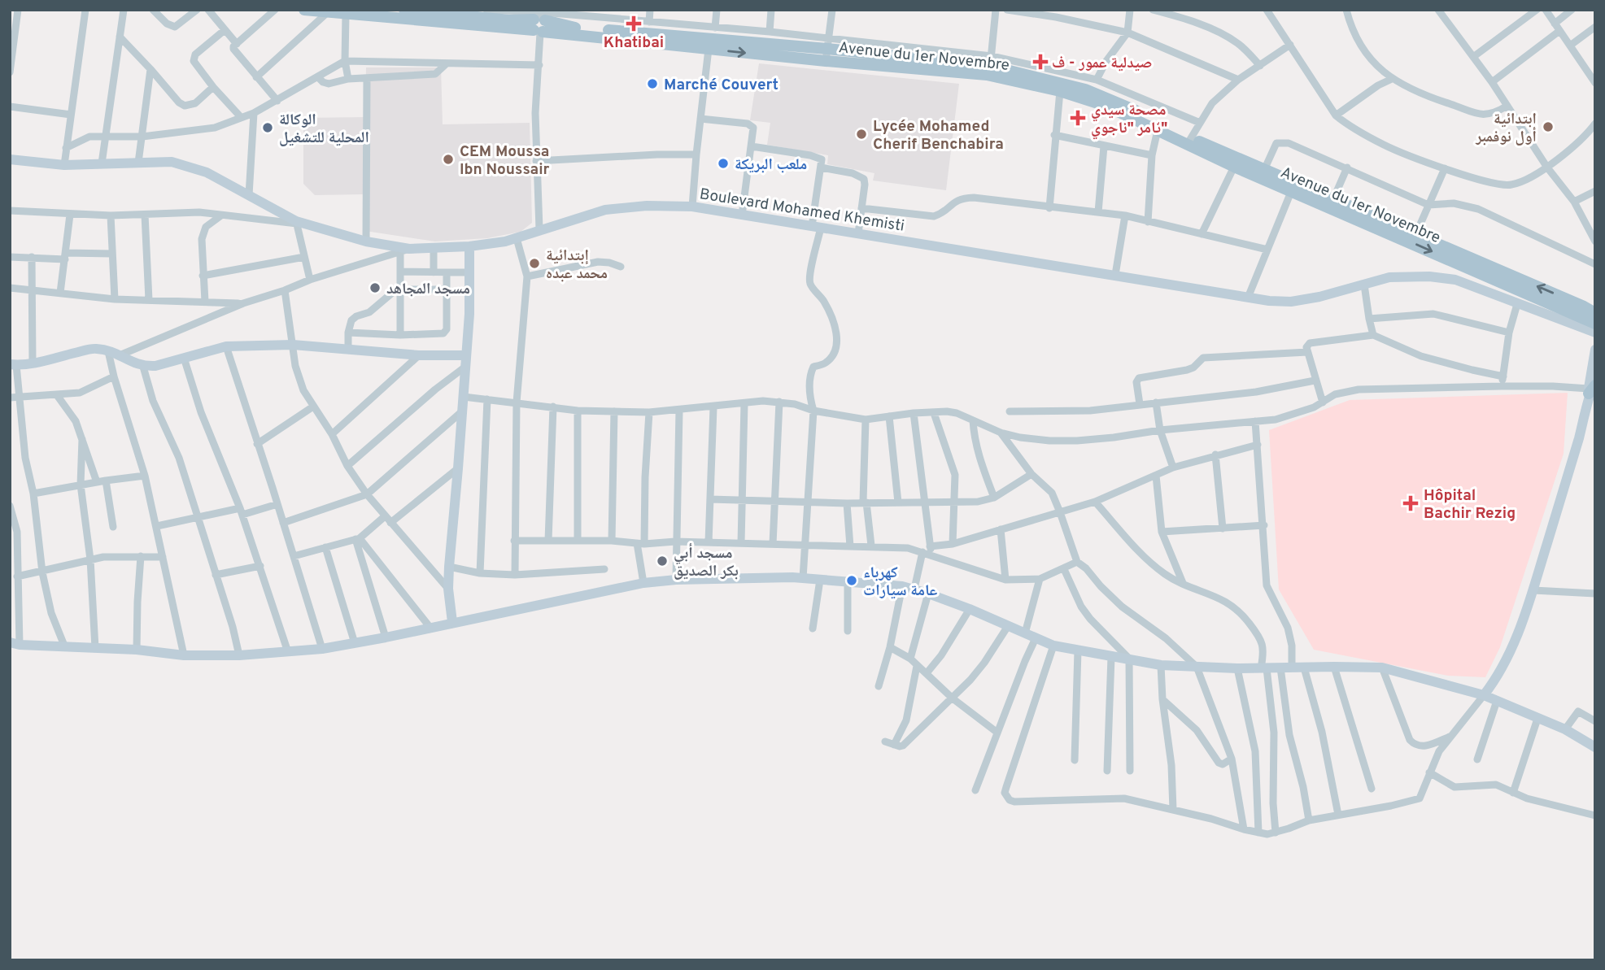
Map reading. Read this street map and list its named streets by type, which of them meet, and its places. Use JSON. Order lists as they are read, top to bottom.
{
  "streets": {
    "main road": ["Avenue du 1er Novembre", "Boulevard Mohamed Khemisti"]
  },
  "places": {
    "health": [
      "Khatibai",
      "صيدلية عمور - ف",
      "مصحة سيدي ثامر \"ناجوي\"",
      "Hôpital Bachir Rezig"
    ],
    "other": [
      "Marché Couvert",
      "إبتدائية أول نوفمبر",
      "الوكالة المحلية للتشغيل",
      "Lycée Mohamed Cherif Benchabira",
      "CEM Moussa Ibn Noussair",
      "ملعب البريكة",
      "إبتدائية محمد عبده",
      "مسجد المجاهد",
      "مسجد أبي بكر الصديق",
      "كهرباء عامة سيارات"
    ]
  }
}
